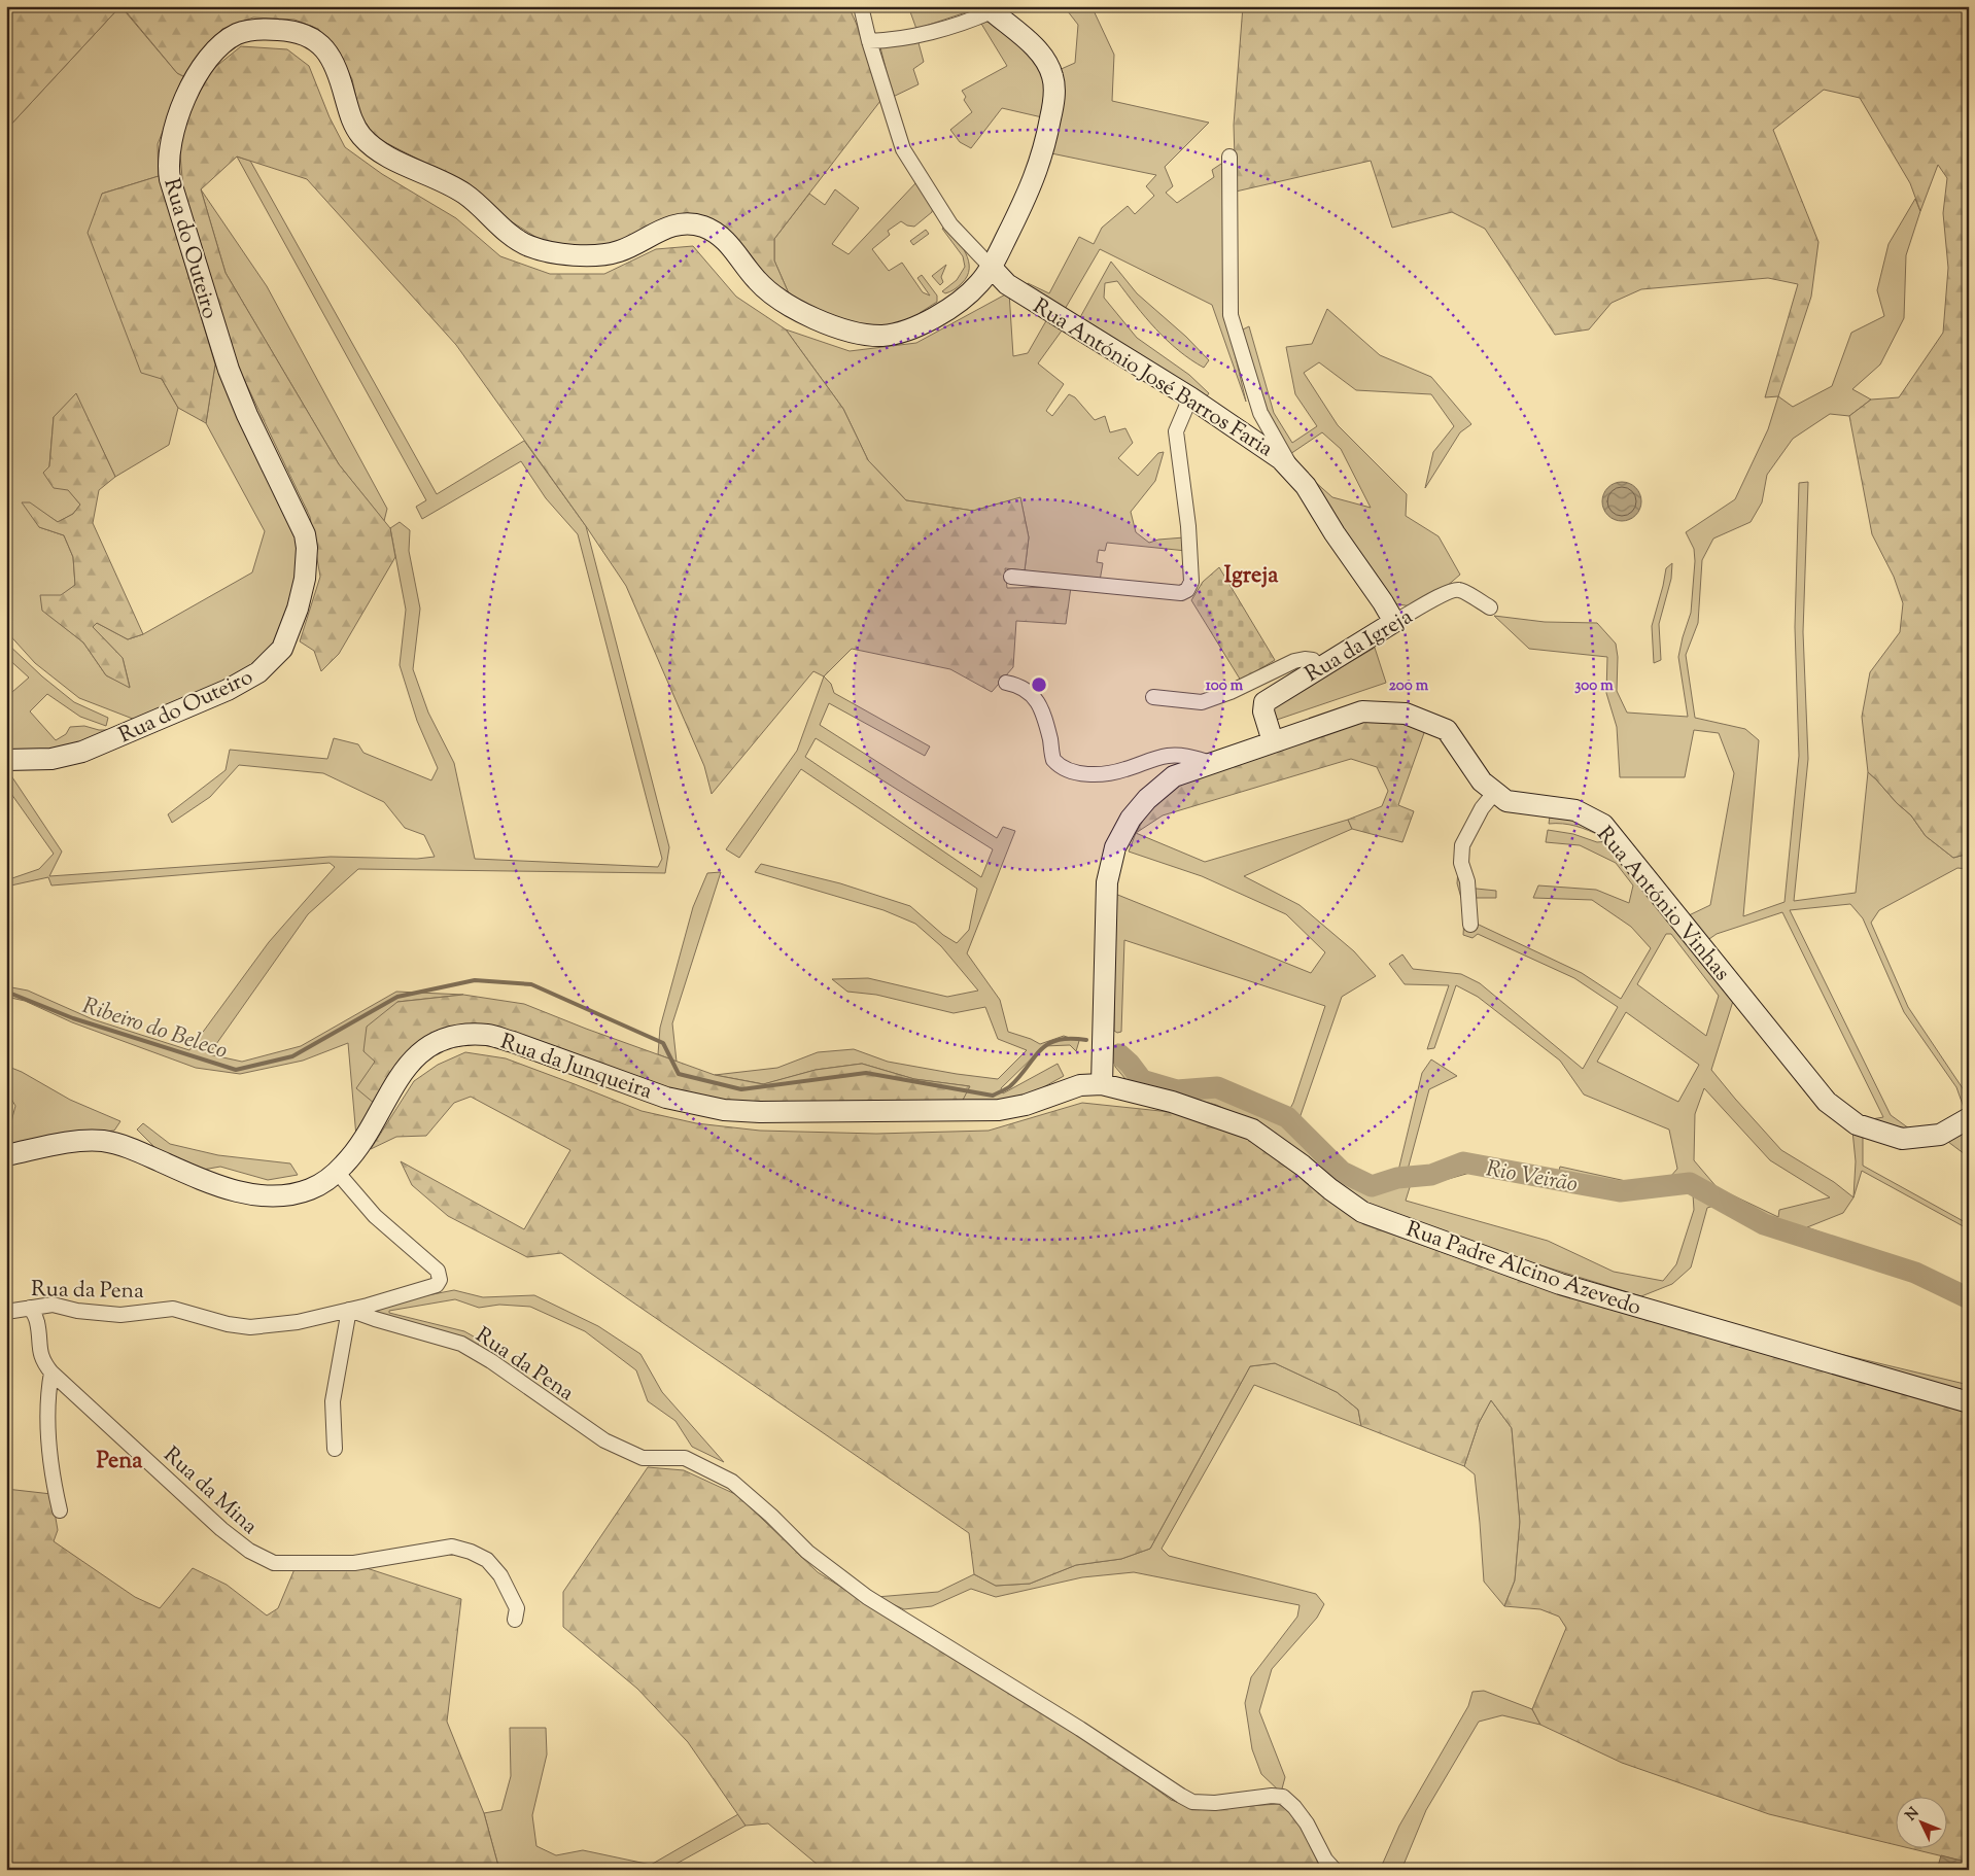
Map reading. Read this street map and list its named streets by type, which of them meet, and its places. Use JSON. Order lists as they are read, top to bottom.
{
  "streets": {
    "main road": [
      "Rua do Outeiro",
      "Rua António José Barros Faria",
      "Rua da Igreja",
      "Rua António Vinhas",
      "Rua da Junqueira",
      "Rua Padre Alcino Azevedo"
    ],
    "street": ["Rua da Pena", "Rua da Mina"]
  },
  "crossings": [
    ["Rua do Outeiro", "Rua António José Barros Faria"],
    ["Rua António José Barros Faria", "Rua da Igreja"],
    ["Rua da Igreja", "Rua António Vinhas"],
    ["Rua António Vinhas", "Rua da Junqueira"],
    ["Rua António Vinhas", "Rua Padre Alcino Azevedo"],
    ["Rua da Junqueira", "Rua Padre Alcino Azevedo"],
    ["Rua da Junqueira", "Rua da Pena"],
    ["Rua da Pena", "Rua da Mina"]
  ],
  "districts": ["Igreja", "Pena"],
  "water": ["Ribeiro do Beleco", "Rio Veirão"],
  "north": "top left",
  "rings": ["100 m", "200 m", "300 m"]
}
